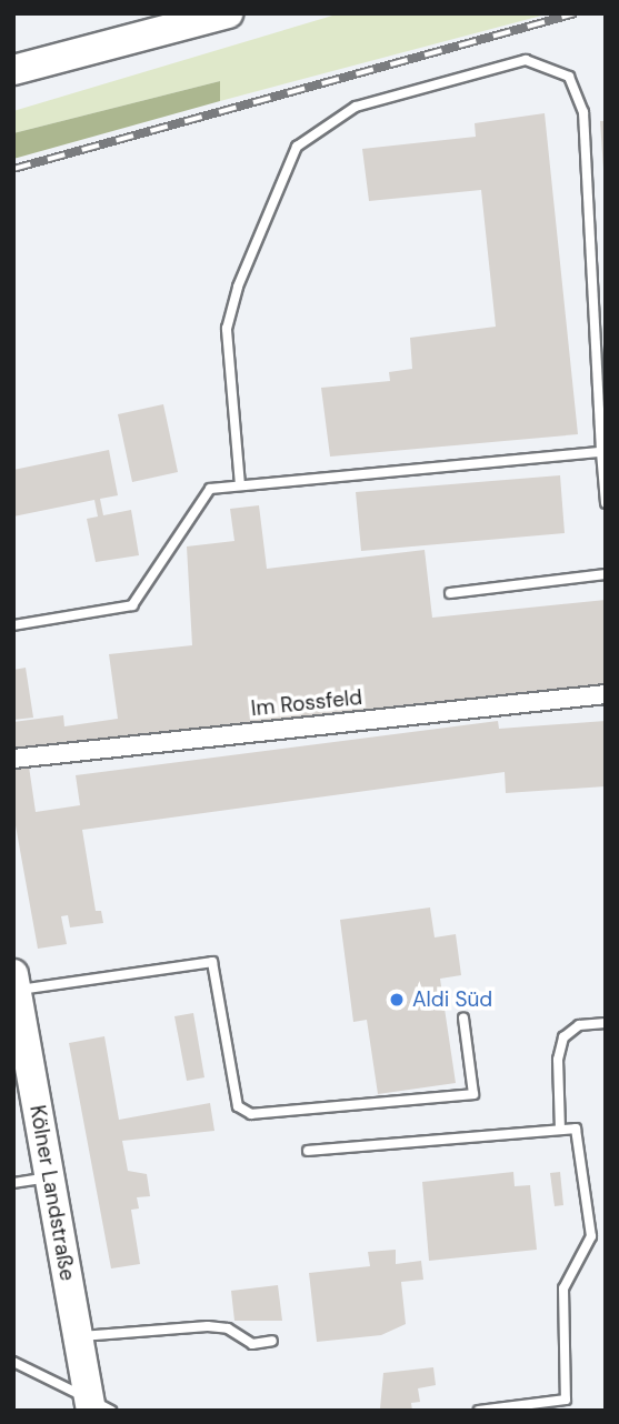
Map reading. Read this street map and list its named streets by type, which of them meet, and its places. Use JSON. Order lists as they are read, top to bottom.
{
  "streets": {
    "main road": ["Kölner Landstraße"],
    "street": ["Im Rossfeld"]
  },
  "places": ["Aldi Süd"]
}
